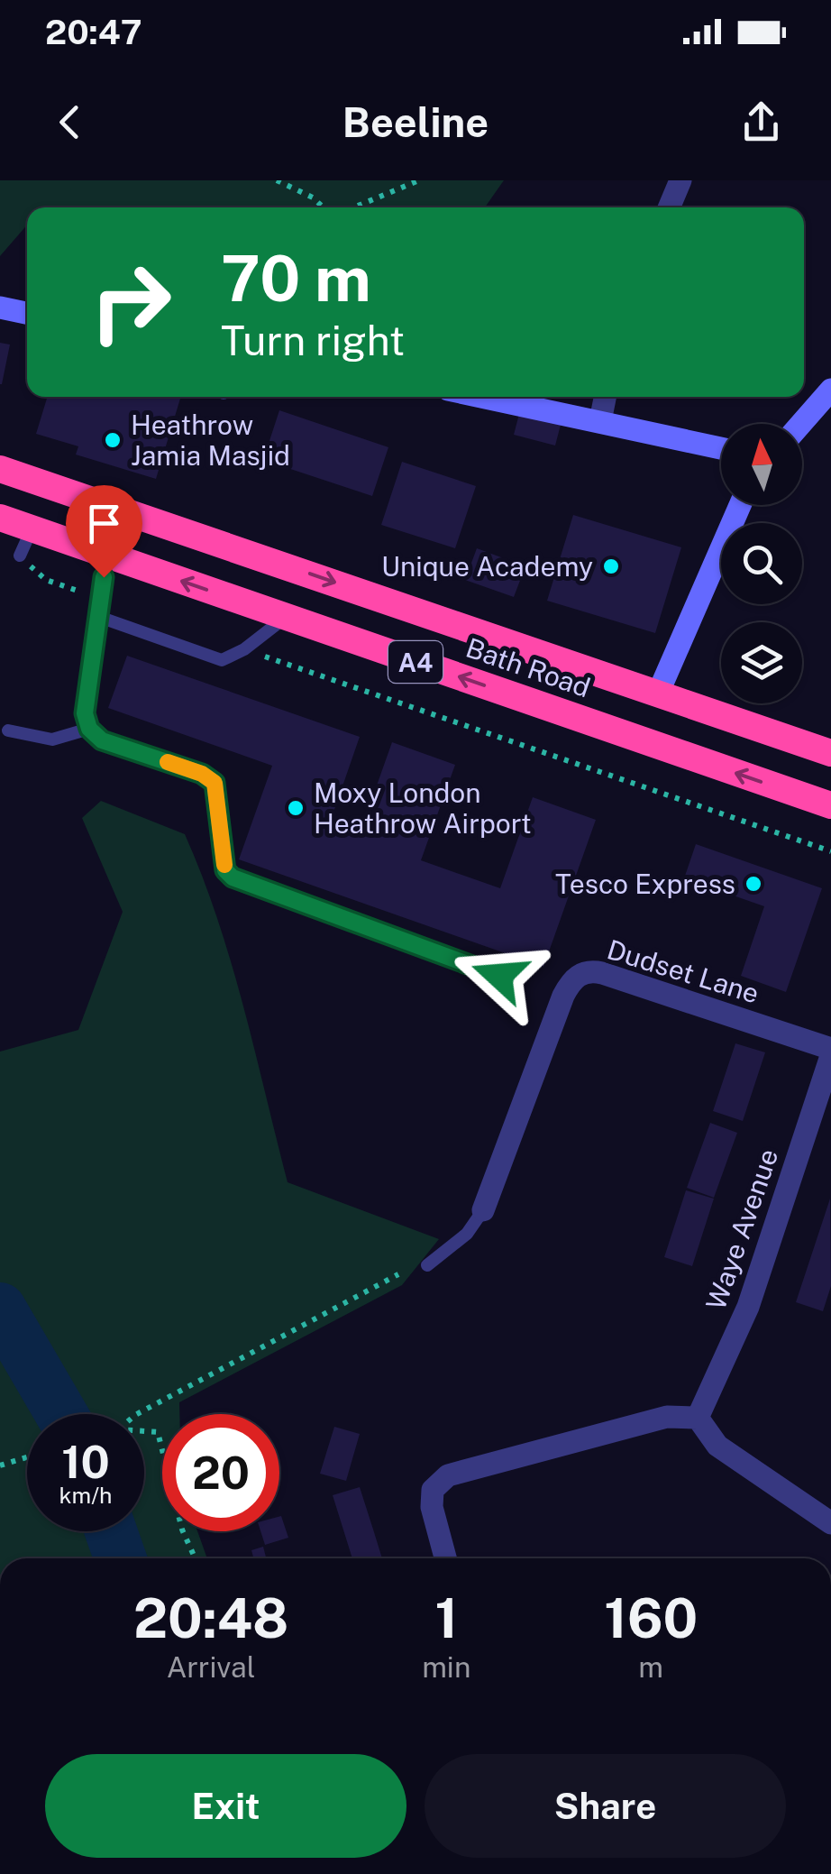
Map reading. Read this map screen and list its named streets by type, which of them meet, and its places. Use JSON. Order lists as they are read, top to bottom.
{
  "streets": {
    "highway": ["A4", "Bath Road"],
    "street": ["Dudset Lane", "Waye Avenue"]
  },
  "places": [
    "Heathrow Jamia Masjid",
    "Unique Academy",
    "Moxy London Heathrow Airport",
    "Tesco Express"
  ],
  "north": "top",
  "page": {
    "status": "20:47",
    "header": "Beeline",
    "turn": ["70 m", "Turn right"],
    "speed": "10 km/h",
    "limit": "20",
    "eta": [
      "20:48",
      "Arrival",
      "1",
      "min",
      "160",
      "m"
    ],
    "buttons": ["Exit", "Share"]
  }
}
